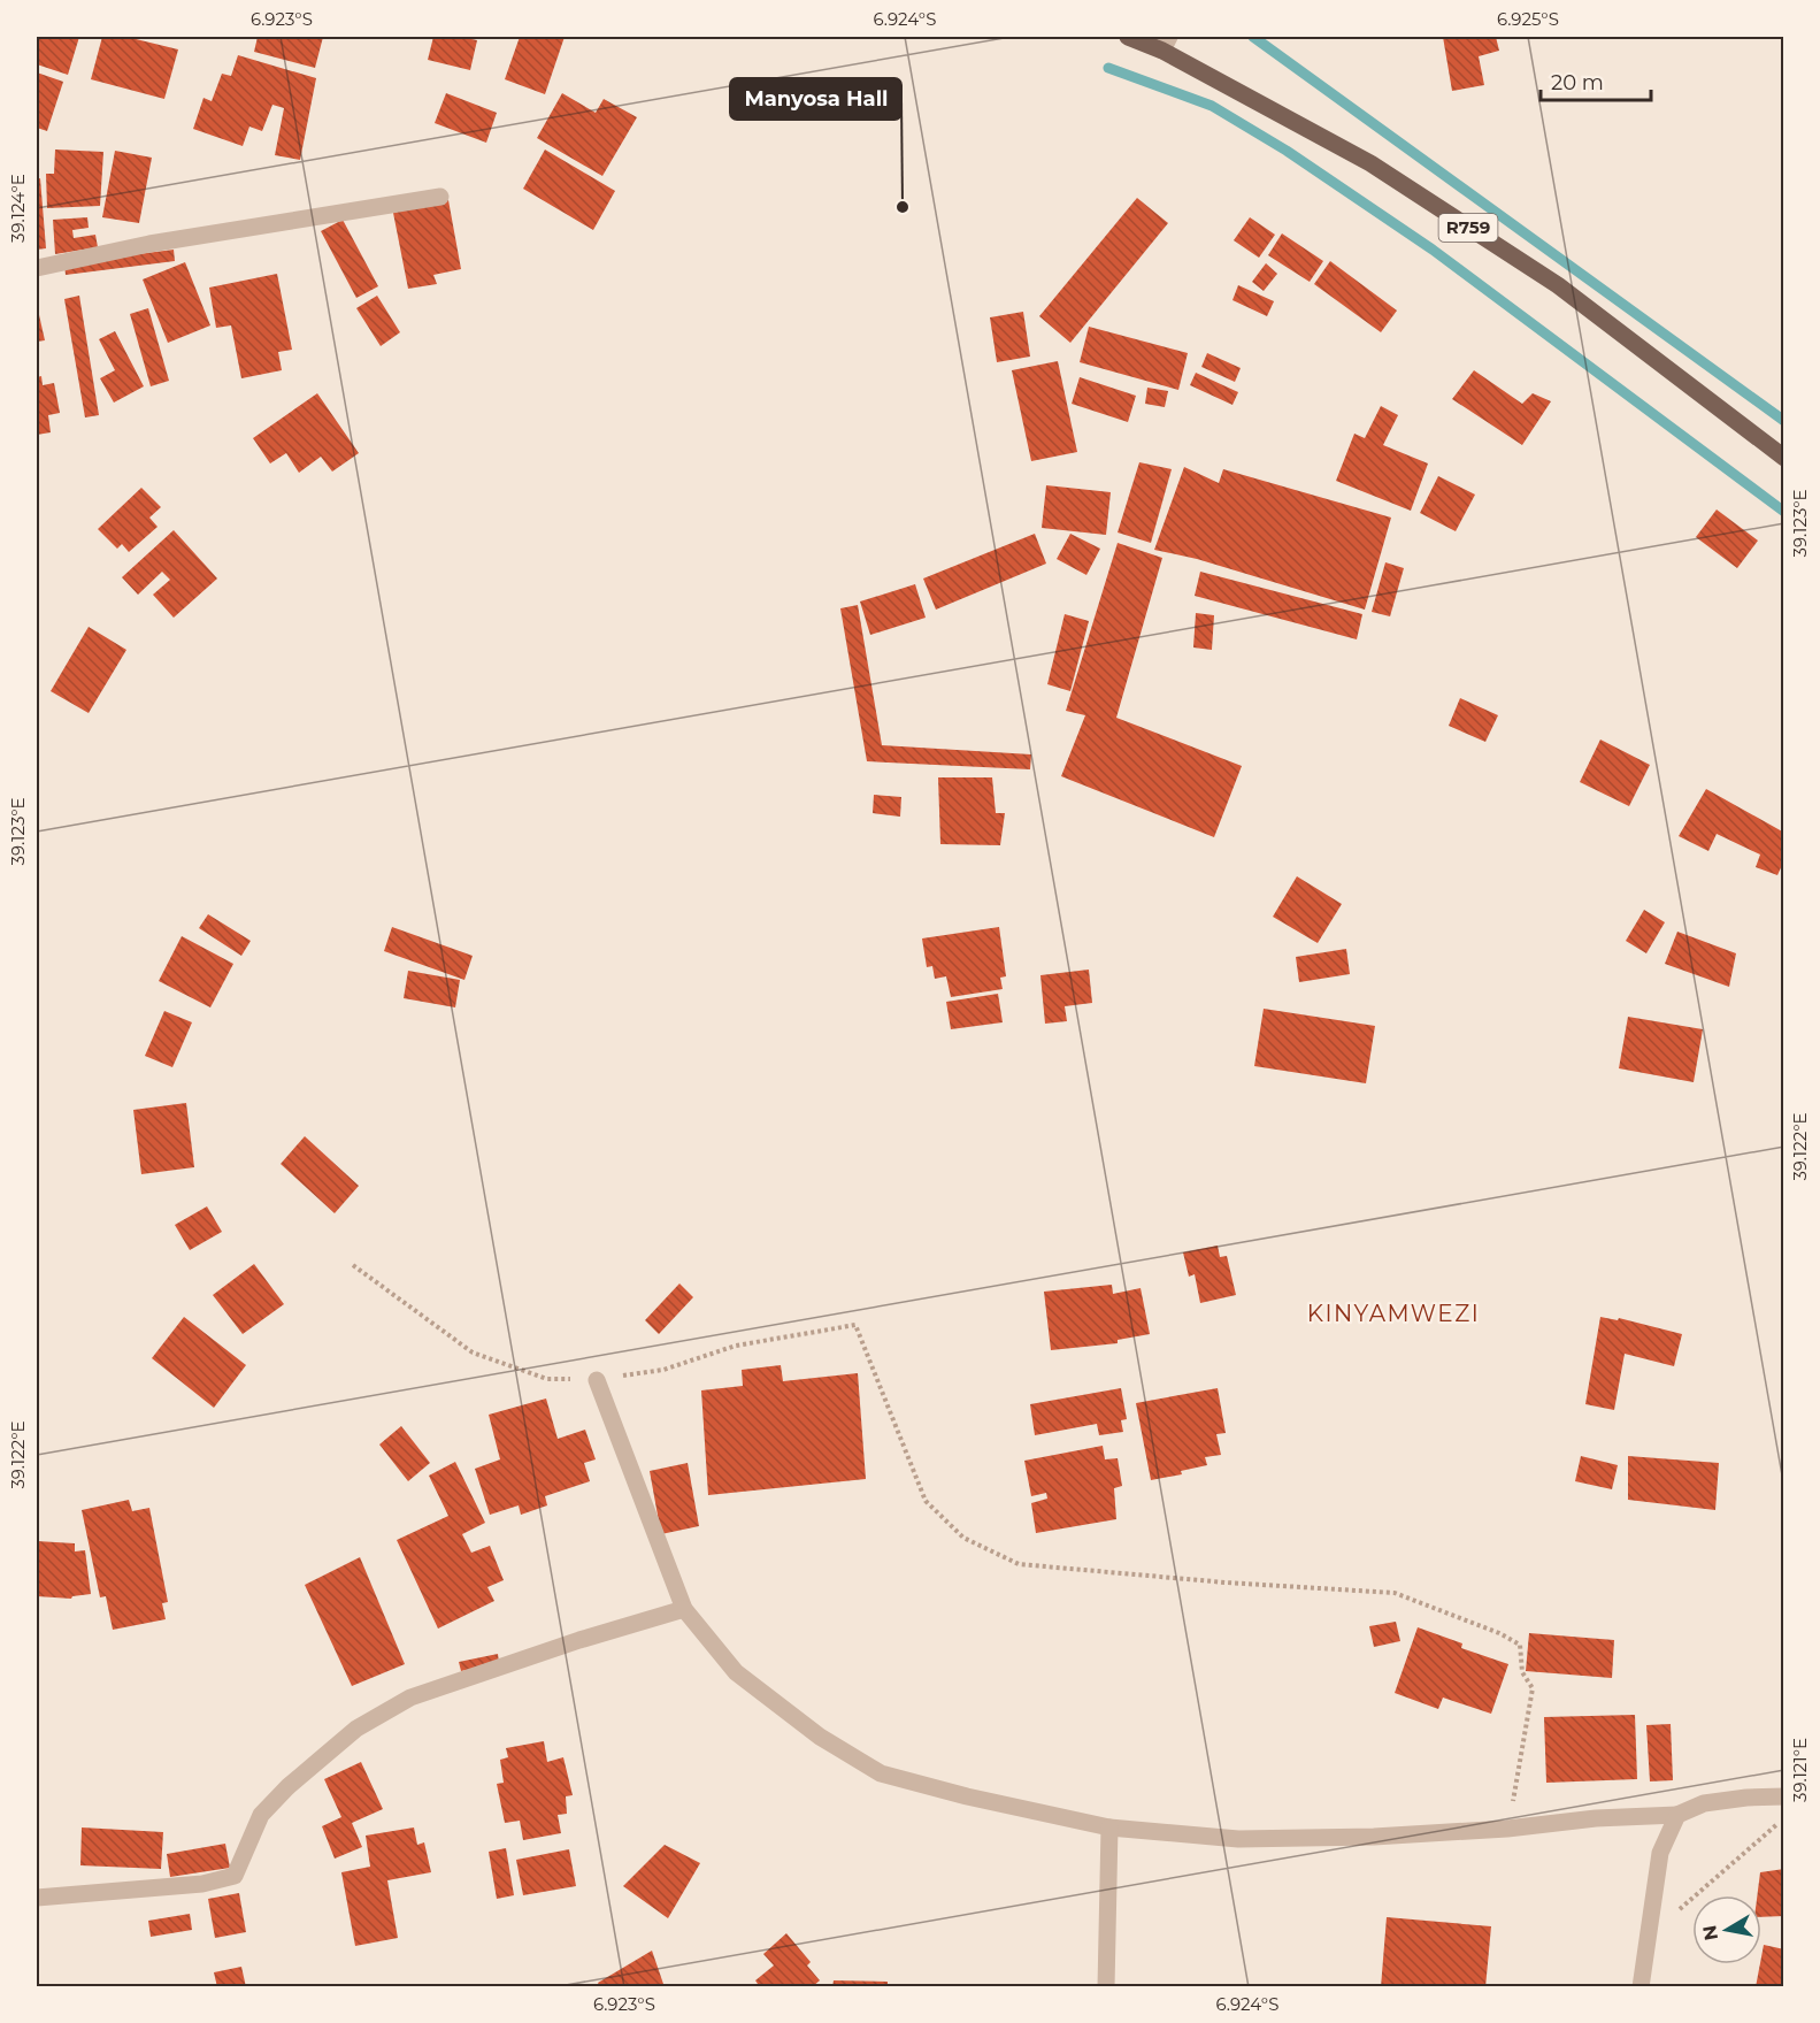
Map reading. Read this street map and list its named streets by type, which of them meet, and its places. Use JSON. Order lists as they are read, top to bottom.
{
  "streets": {
    "main road": ["R759"]
  },
  "districts": ["KINYAMWEZI"],
  "places": ["Manyosa Hall"],
  "scale_bar": "20 m",
  "north": "left",
  "coordinates": [
    "6.923°S",
    "6.924°S",
    "6.925°S",
    "39.124°E",
    "39.123°E",
    "39.122°E",
    "39.121°E"
  ]
}
